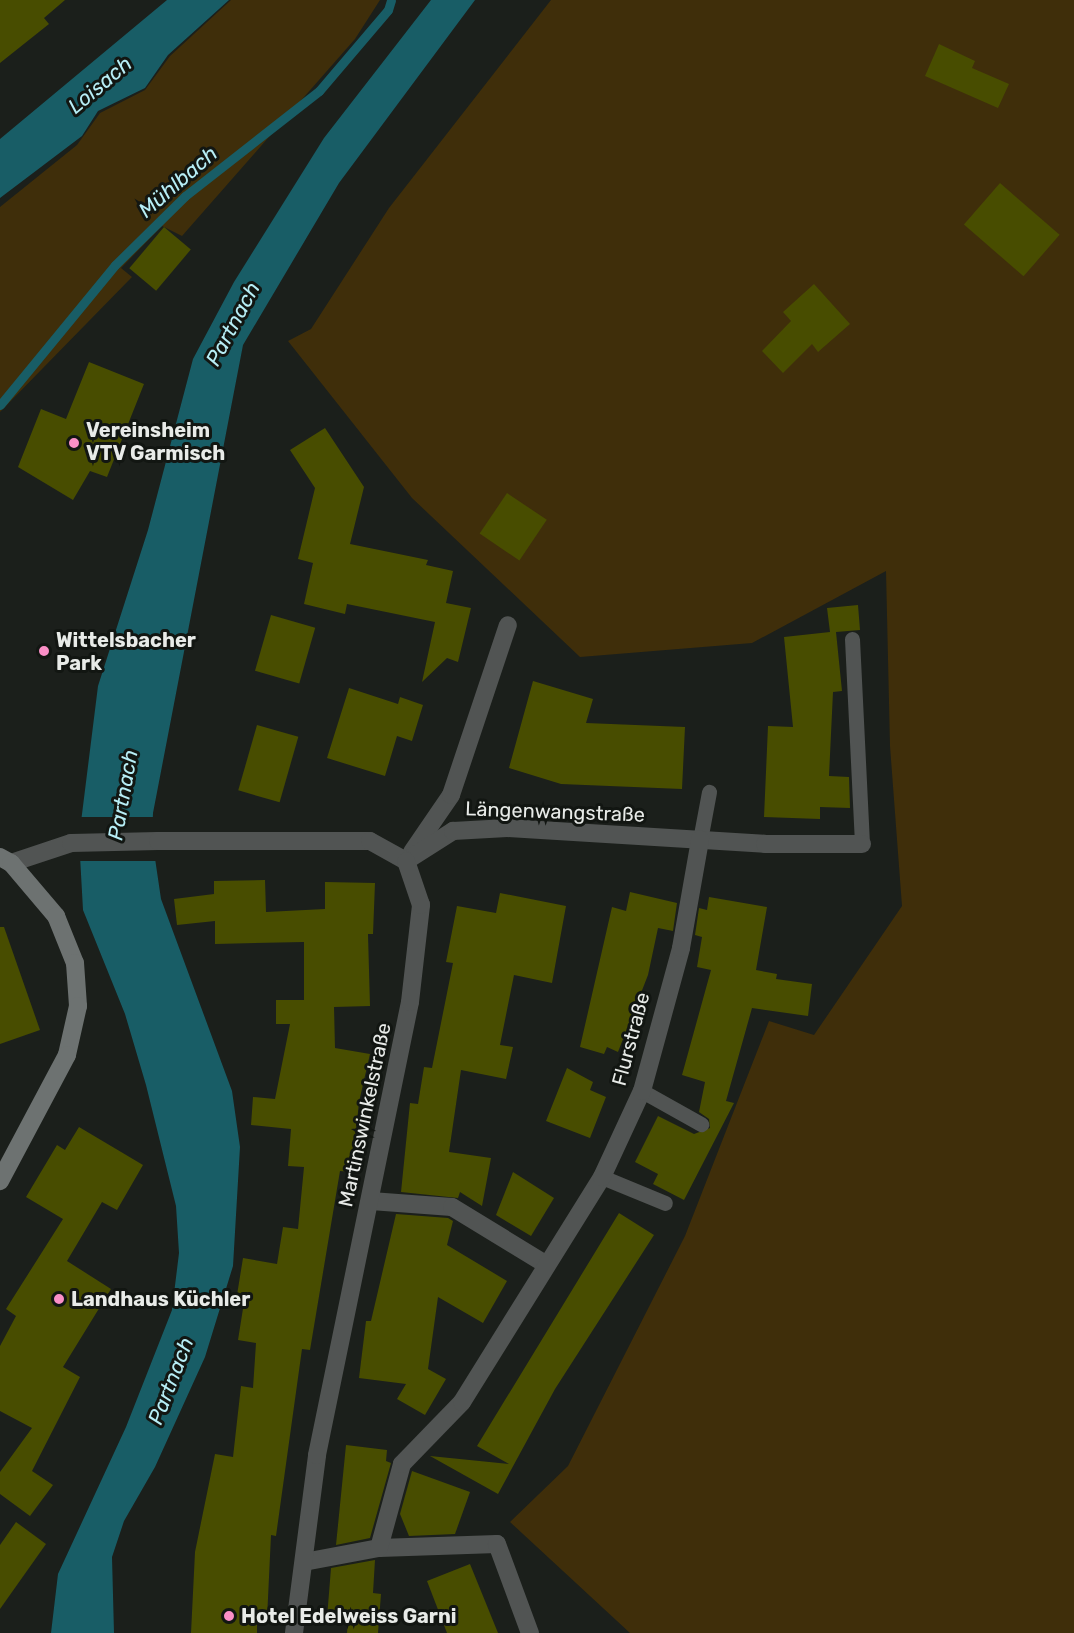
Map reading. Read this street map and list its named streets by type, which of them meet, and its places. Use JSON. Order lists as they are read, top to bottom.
{
  "streets": {
    "street": ["Längenwangstraße", "Flurstraße", "Martinswinkelstraße"]
  },
  "crossings": [
    ["Längenwangstraße", "Flurstraße"],
    ["Längenwangstraße", "Martinswinkelstraße"]
  ],
  "water": ["Loisach", "Mühlbach", "Partnach"],
  "places": [
    "Vereinsheim VTV Garmisch",
    "Wittelsbacher Park",
    "Landhaus Küchler",
    "Hotel Edelweiss Garni"
  ]
}
